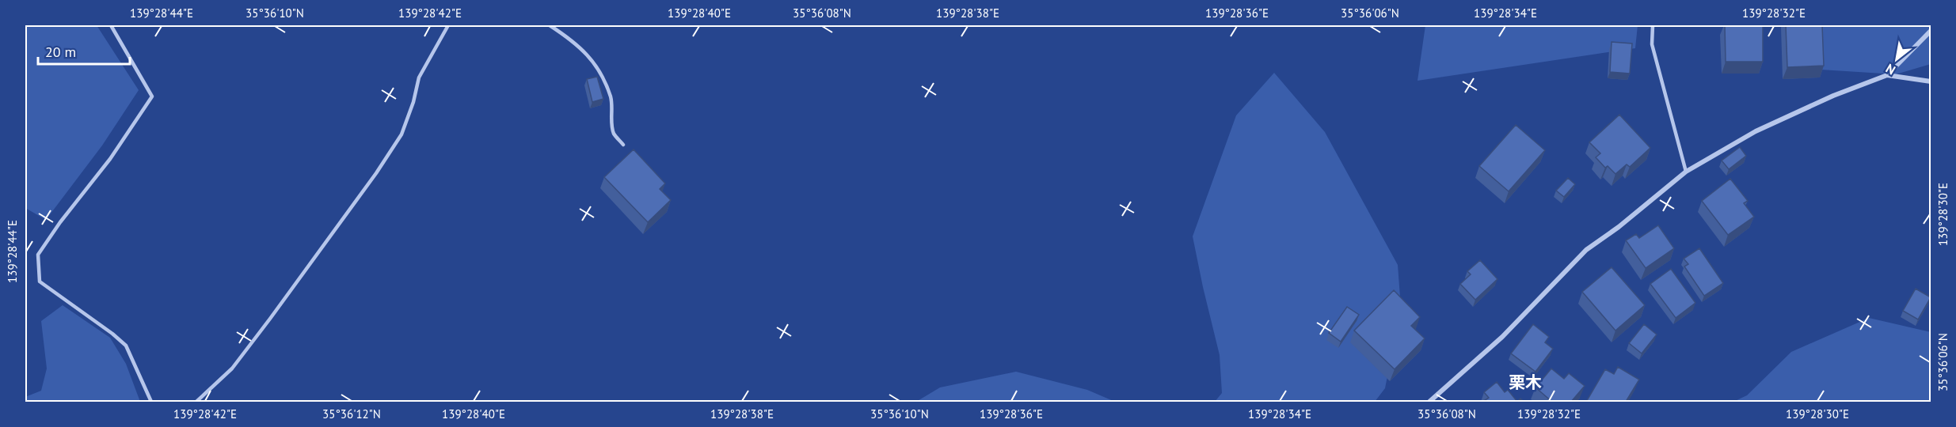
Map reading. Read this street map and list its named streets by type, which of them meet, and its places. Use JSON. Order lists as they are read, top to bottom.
{
  "districts": ["栗木"],
  "scale_bar": "20 m",
  "north": "bottom left",
  "coordinates": [
    "139°28'44\"E",
    "35°36'10\"N",
    "139°28'42\"E",
    "139°28'40\"E",
    "35°36'08\"N",
    "139°28'38\"E",
    "139°28'36\"E",
    "35°36'06\"N",
    "139°28'34\"E",
    "139°28'32\"E",
    "139°28'30\"E",
    "35°36'12\"N"
  ]
}
